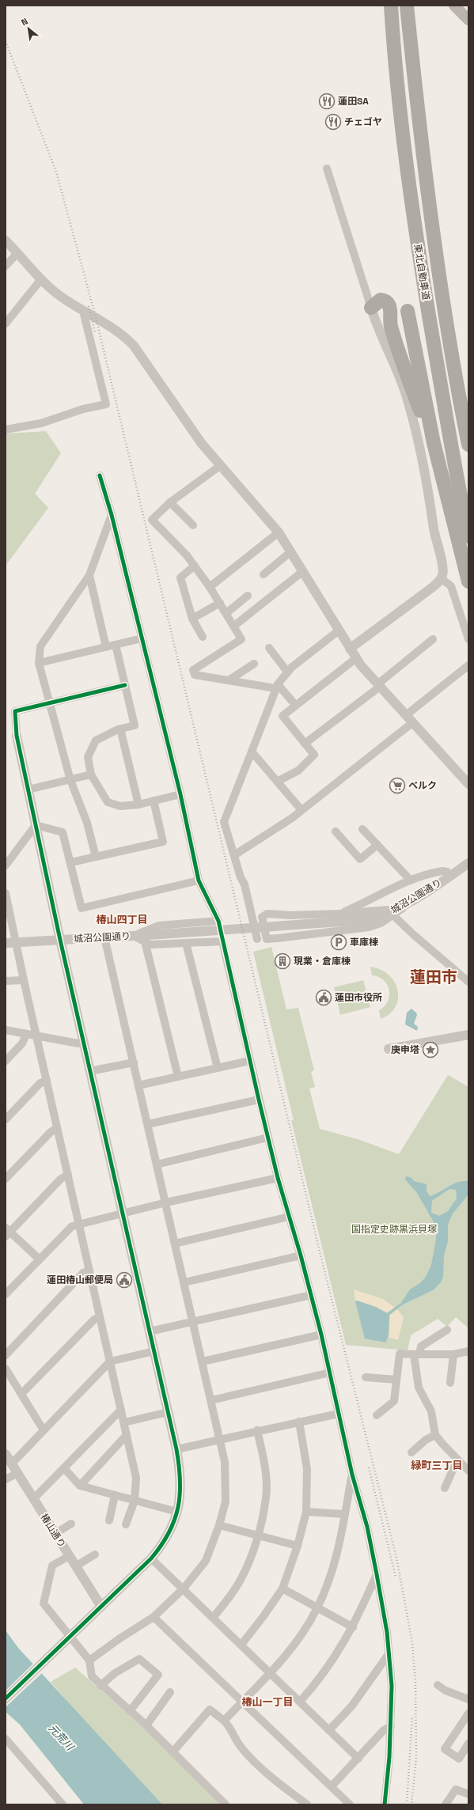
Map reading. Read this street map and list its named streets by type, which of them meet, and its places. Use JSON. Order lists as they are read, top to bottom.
{
  "streets": {
    "highway": ["東北自動車道"],
    "street": ["城沼公園通り", "椿山通り"]
  },
  "districts": [
    "椿山四丁目",
    "蓮田市",
    "緑町三丁目",
    "椿山一丁目"
  ],
  "water": ["元荒川"],
  "parks": ["国指定史跡黒浜貝塚"],
  "places": {
    "restaurant": ["蓮田SA", "チェゴヤ"],
    "supermarket": ["ベルク"],
    "parking": ["車庫棟"],
    "building": ["現業・倉庫棟"],
    "public building": ["蓮田市役所", "蓮田椿山郵便局"],
    "place": ["庚申塔"]
  },
  "north": "top left"
}
